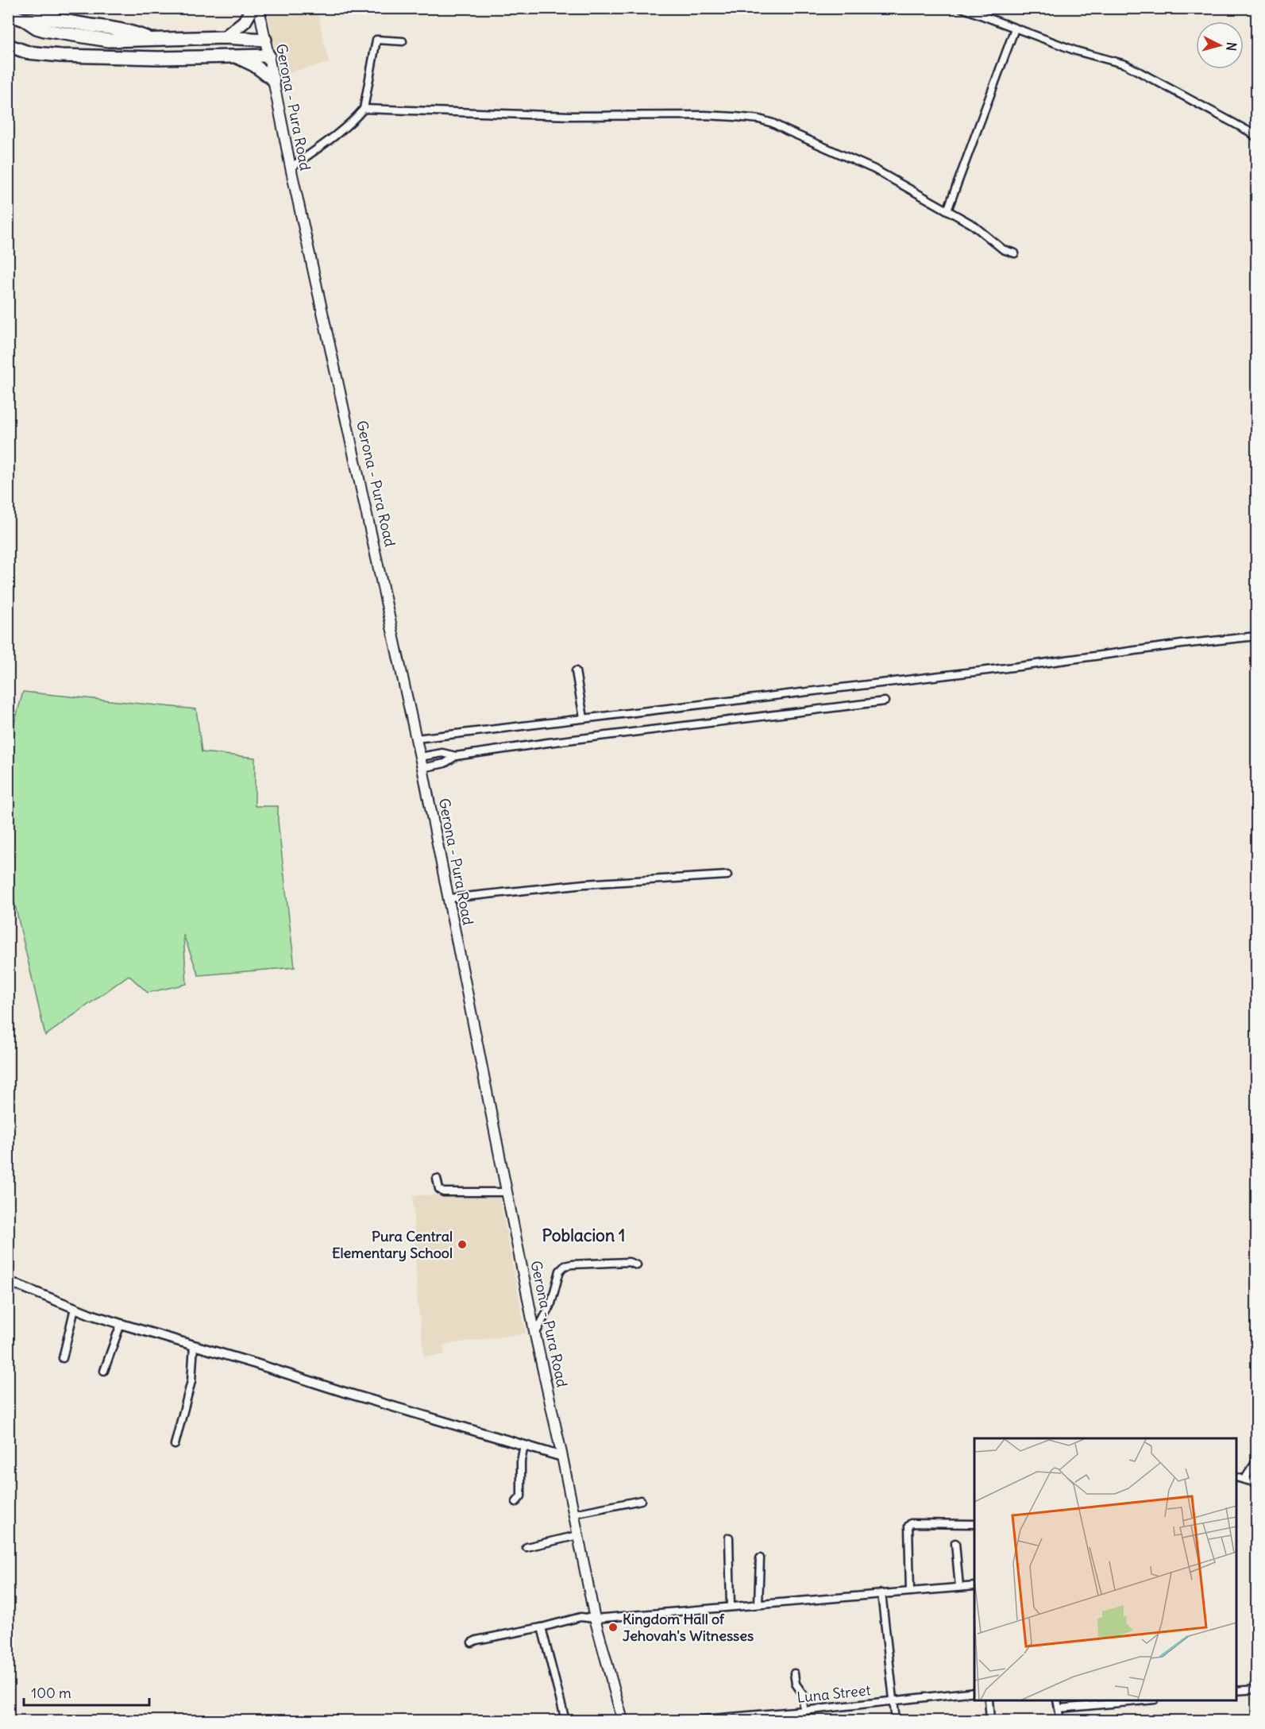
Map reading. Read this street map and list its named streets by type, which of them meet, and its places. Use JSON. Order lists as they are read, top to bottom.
{
  "streets": {
    "main road": ["Gerona - Pura Road"],
    "street": ["Luna Street"]
  },
  "districts": ["Poblacion 1"],
  "places": ["Pura Central Elementary School", "Kingdom Hall of Jehovah's Witnesses"],
  "scale_bar": "100 m",
  "north": "right"
}
